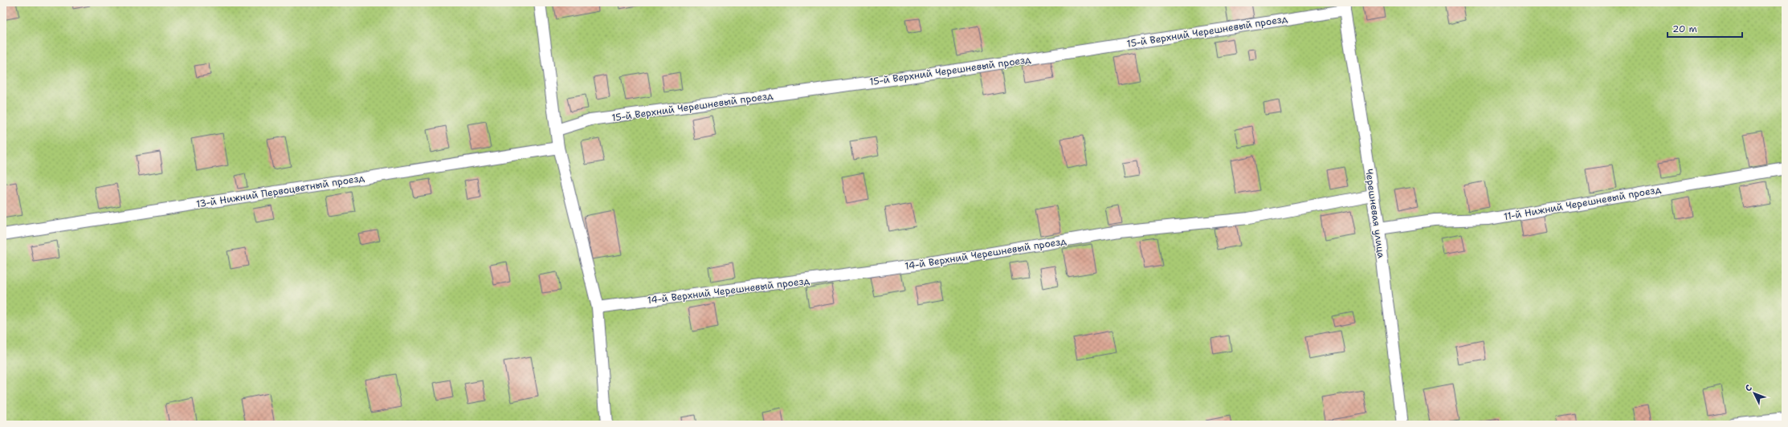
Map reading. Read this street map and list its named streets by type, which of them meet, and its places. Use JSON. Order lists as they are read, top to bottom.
{
  "streets": {
    "lane": [
      "15-й Верхний Черешневый проезд",
      "13-й Нижний Первоцветный проезд",
      "11-й Нижний Черешневый проезд",
      "Черешневая улица",
      "14-й Верхний Черешневый проезд"
    ]
  },
  "crossings": [
    ["15-й Верхний Черешневый проезд", "Черешневая улица"],
    ["11-й Нижний Черешневый проезд", "Черешневая улица"],
    ["Черешневая улица", "14-й Верхний Черешневый проезд"]
  ],
  "scale_bar": "20 m",
  "north": "top left"
}
